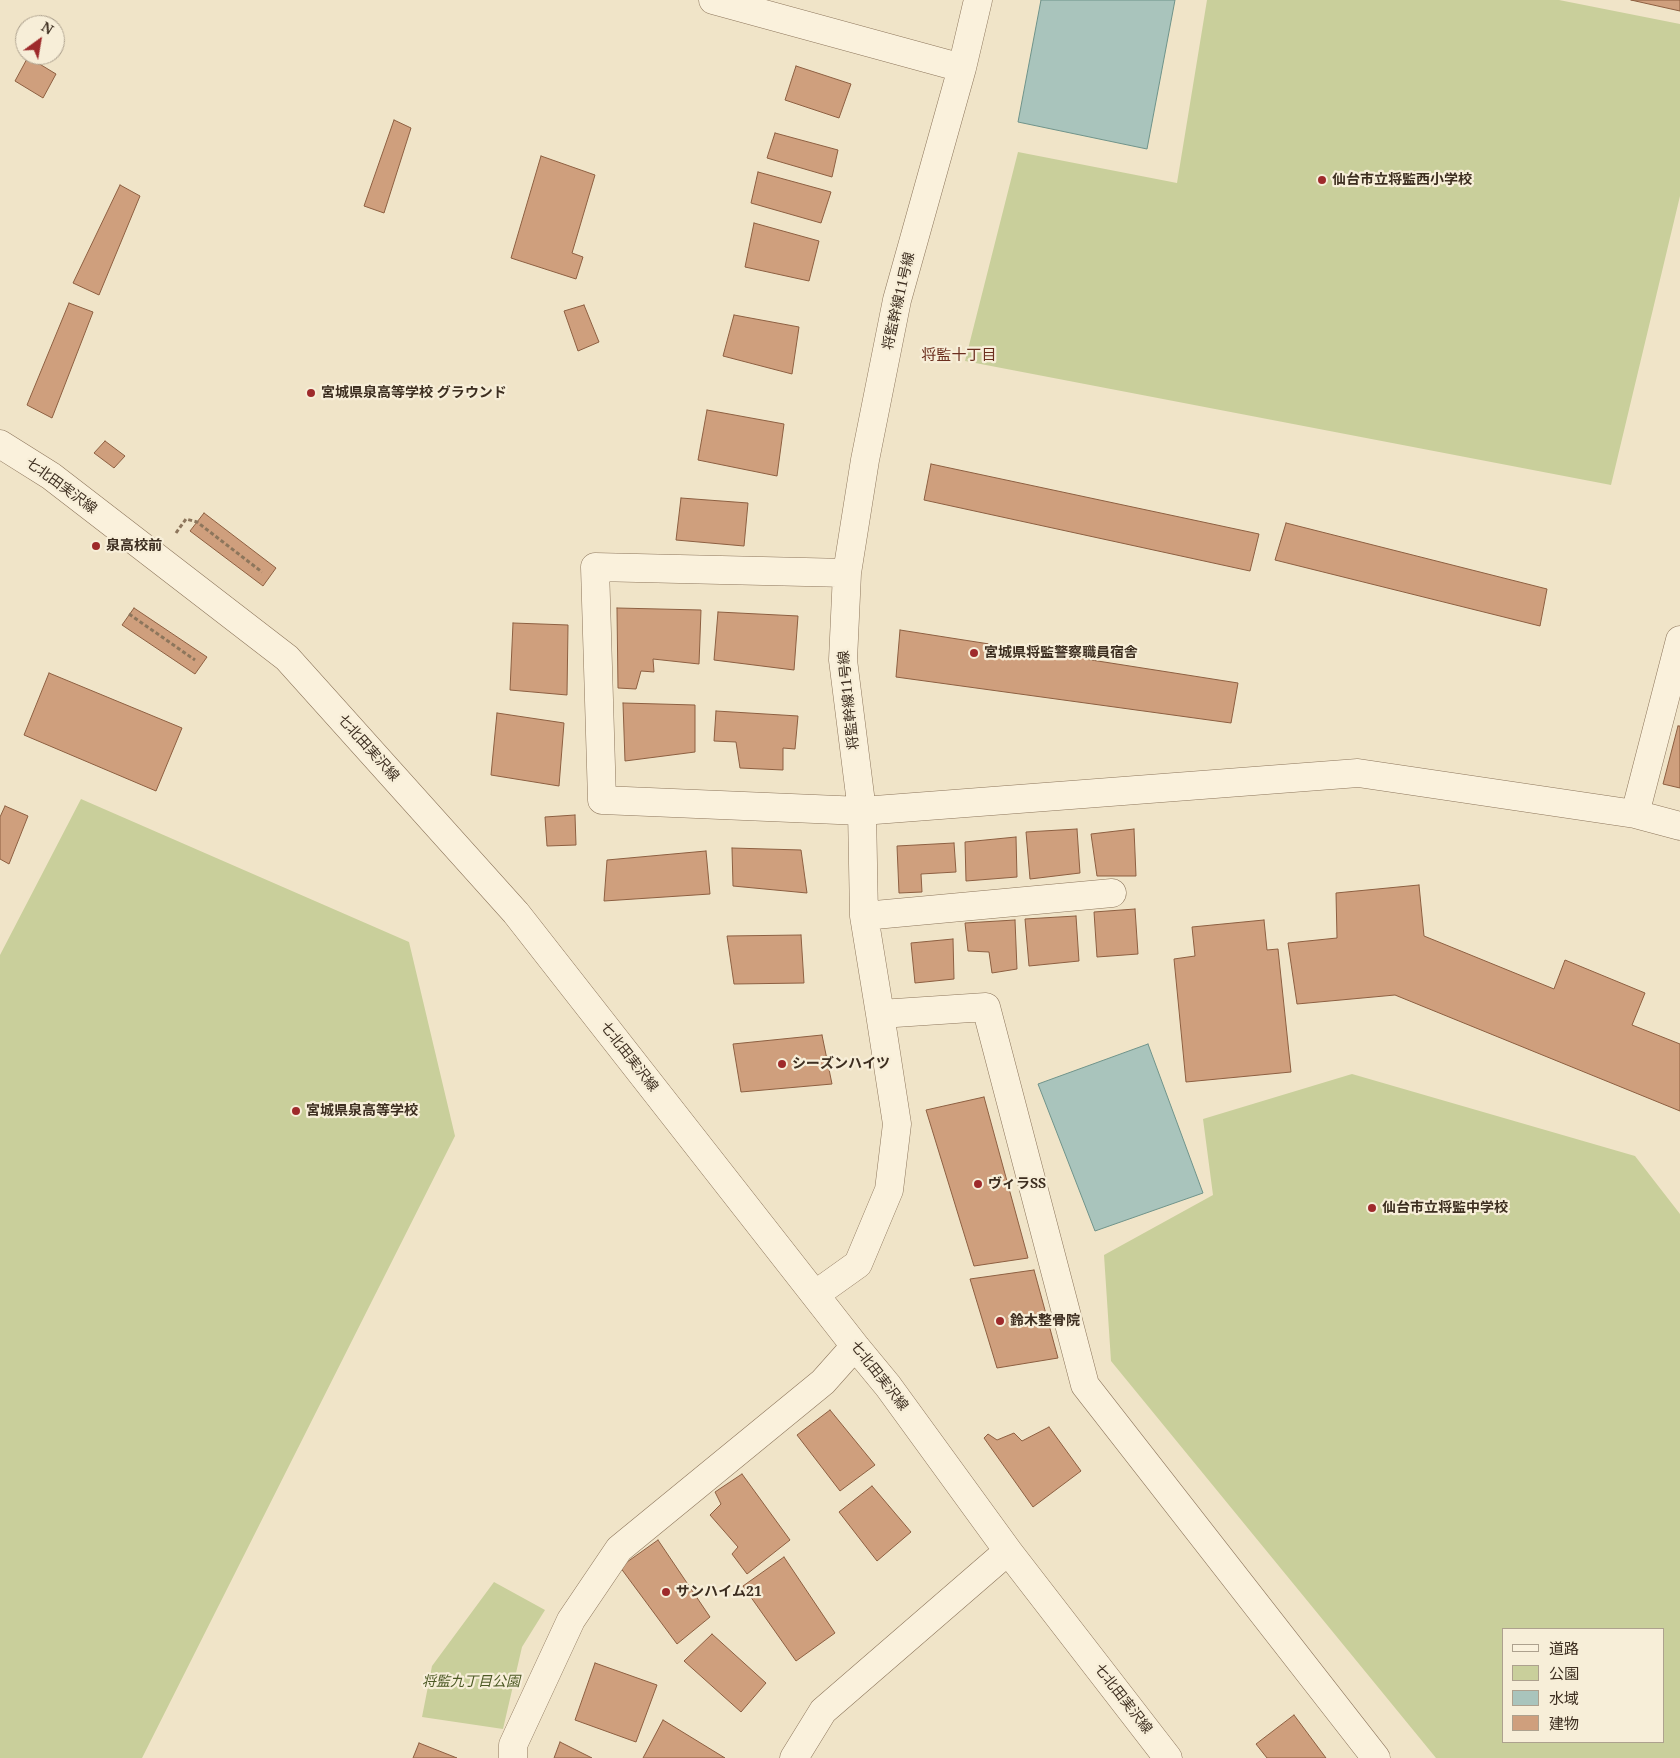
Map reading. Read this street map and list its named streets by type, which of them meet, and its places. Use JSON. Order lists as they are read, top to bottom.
{
  "streets": {
    "street": ["将監幹線11号線", "七北田実沢線"]
  },
  "crossings": [
    ["将監幹線11号線", "七北田実沢線"]
  ],
  "districts": ["将監十丁目"],
  "parks": ["将監九丁目公園"],
  "places": [
    "仙台市立将監西小学校",
    "宮城県泉高等学校 グラウンド",
    "泉高校前",
    "宮城県将監警察職員宿舎",
    "シーズンハイツ",
    "宮城県泉高等学校",
    "ヴィラSS",
    "仙台市立将監中学校",
    "鈴木整骨院",
    "サンハイム21"
  ],
  "legend": [
    "道路",
    "公園",
    "水域",
    "建物"
  ],
  "north": "top right"
}
